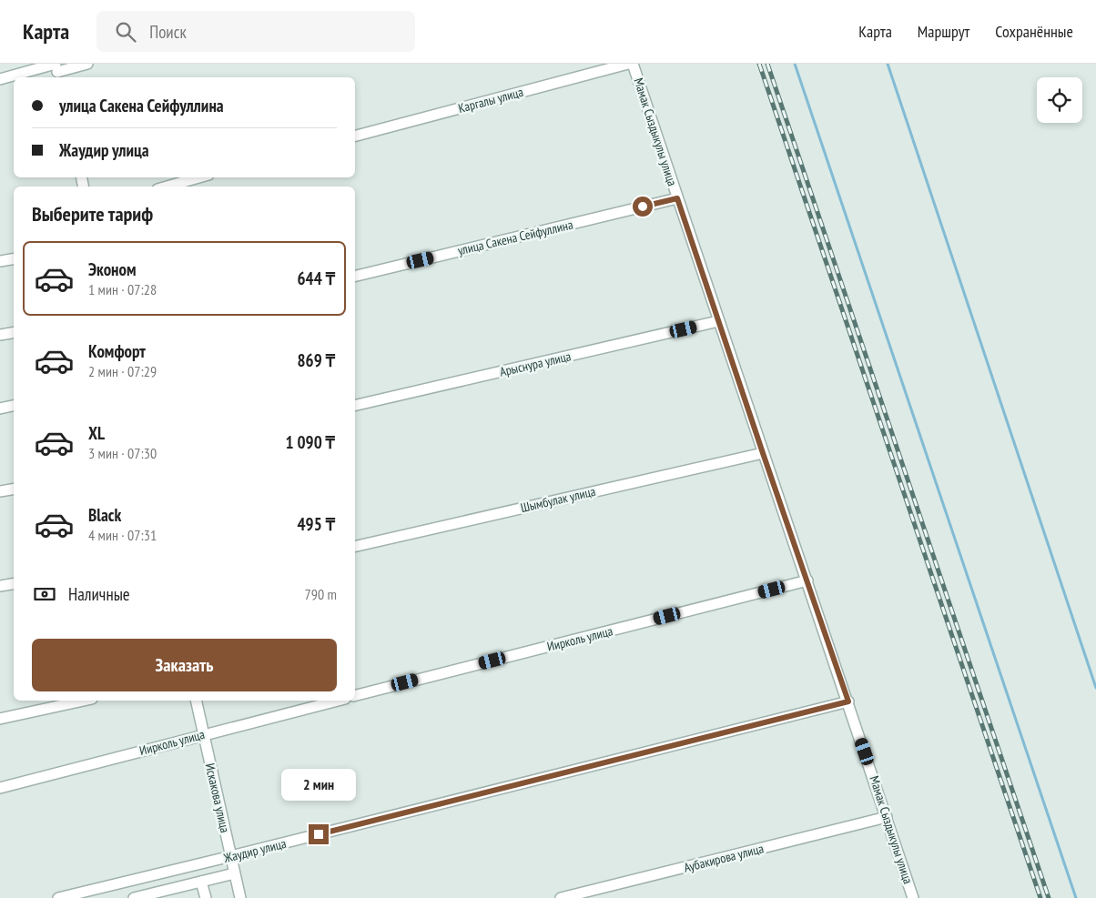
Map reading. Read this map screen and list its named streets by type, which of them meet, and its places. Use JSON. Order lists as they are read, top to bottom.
{
  "streets": {
    "street": [
      "Каргалы улица",
      "Мамак Сыздыкулы улица",
      "улица Сакена Сейфуллина",
      "Арыснура улица",
      "Шымбулак улица",
      "Иирколь улица",
      "Искакова улица",
      "Жаудир улица",
      "Аубакирова улица"
    ]
  },
  "crossings": [
    ["Мамак Сыздыкулы улица", "улица Сакена Сейфуллина"],
    ["Мамак Сыздыкулы улица", "Арыснура улица"],
    ["Мамак Сыздыкулы улица", "Шымбулак улица"],
    ["Мамак Сыздыкулы улица", "Иирколь улица"],
    ["Мамак Сыздыкулы улица", "Жаудир улица"],
    ["Мамак Сыздыкулы улица", "Аубакирова улица"],
    ["Иирколь улица", "Искакова улица"],
    ["Искакова улица", "Жаудир улица"]
  ],
  "page": {
    "header": "Карта",
    "search": "Поиск",
    "nav": ["Карта", "Маршрут", "Сохранённые"],
    "banner": ["улица Сакена Сейфуллина", "Жаудир улица"],
    "heading": "Выберите тариф",
    "list": [
      {
        "name": "Эконом",
        "note": "1 мин · 07:28",
        "value": "644 ₸"
      },
      {
        "name": "Комфорт",
        "note": "2 мин · 07:29",
        "value": "869 ₸"
      },
      {
        "name": "XL",
        "note": "3 мин · 07:30",
        "value": "1 090 ₸"
      },
      {
        "name": "Black",
        "note": "4 мин · 07:31",
        "value": "495 ₸"
      }
    ],
    "pay": ["Наличные", "790 m"],
    "buttons": "Заказать",
    "bubble": "2 мин"
  }
}
